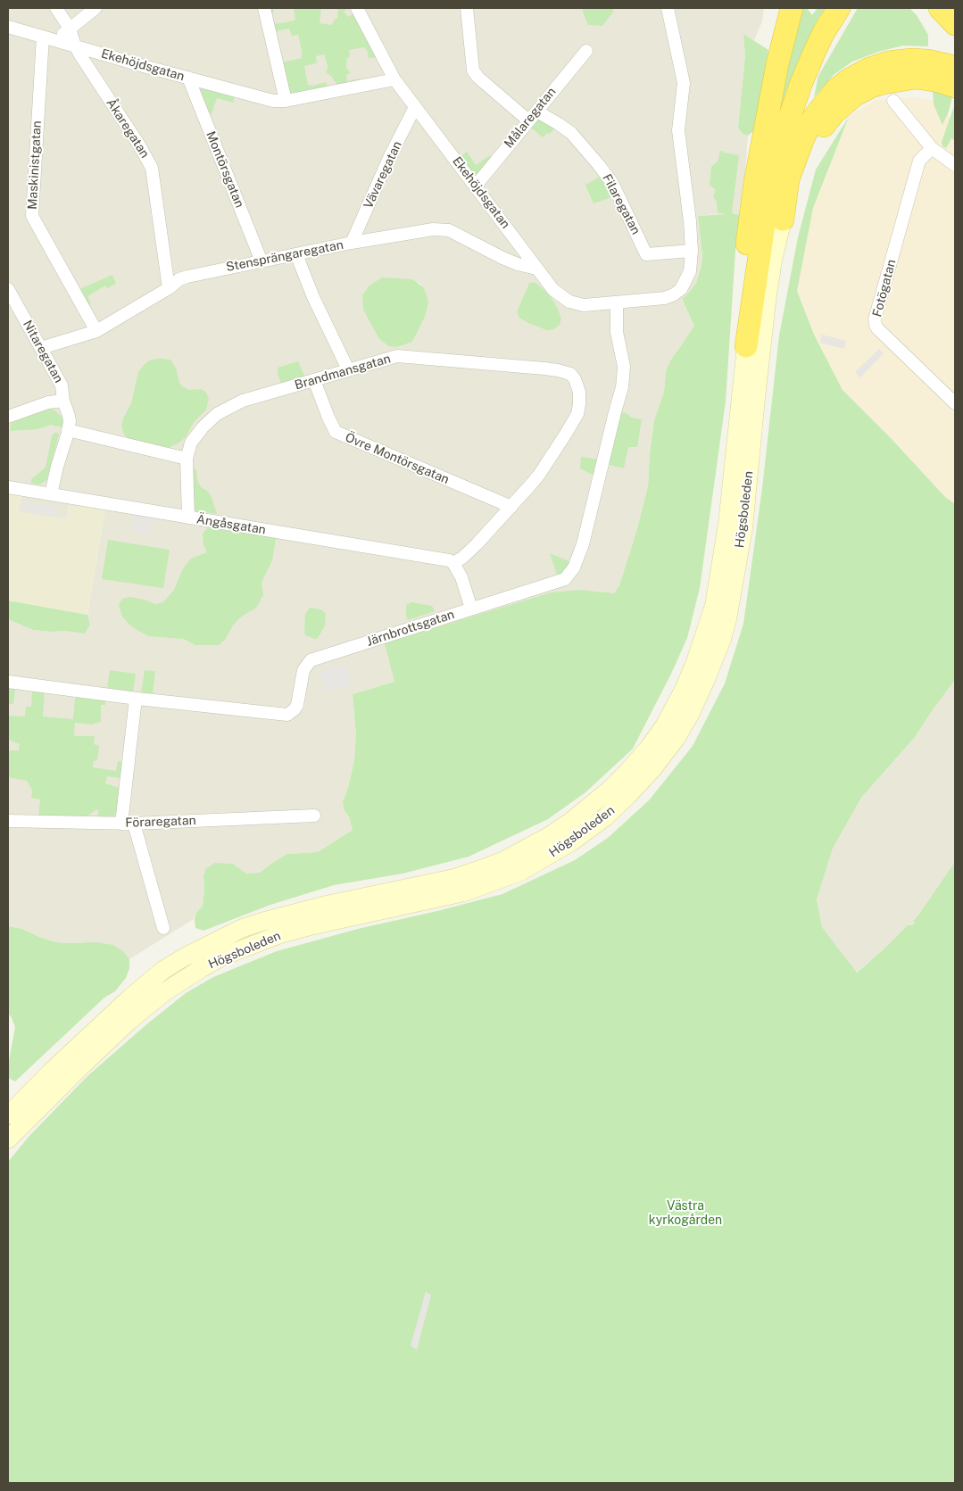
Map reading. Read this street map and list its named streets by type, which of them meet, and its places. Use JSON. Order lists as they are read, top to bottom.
{
  "streets": {
    "main road": ["Högsboleden"],
    "street": [
      "Ekehöjdsgatan",
      "Målaregatan",
      "Åkaregatan",
      "Maskinistgatan",
      "Montörsgatan",
      "Vävaregatan",
      "Filaregatan",
      "Stensprängaregatan",
      "Fotögatan",
      "Nitaregatan",
      "Brandmansgatan",
      "Övre Montörsgatan",
      "Ängåsgatan",
      "Järnbrottsgatan",
      "Föraregatan"
    ]
  },
  "crossings": [
    ["Ekehöjdsgatan", "Målaregatan"],
    ["Ekehöjdsgatan", "Åkaregatan"],
    ["Ekehöjdsgatan", "Maskinistgatan"],
    ["Ekehöjdsgatan", "Montörsgatan"],
    ["Ekehöjdsgatan", "Vävaregatan"],
    ["Ekehöjdsgatan", "Filaregatan"],
    ["Ekehöjdsgatan", "Stensprängaregatan"],
    ["Ekehöjdsgatan", "Järnbrottsgatan"],
    ["Målaregatan", "Filaregatan"],
    ["Åkaregatan", "Stensprängaregatan"],
    ["Maskinistgatan", "Stensprängaregatan"],
    ["Montörsgatan", "Stensprängaregatan"],
    ["Vävaregatan", "Stensprängaregatan"],
    ["Stensprängaregatan", "Nitaregatan"],
    ["Nitaregatan", "Ängåsgatan"],
    ["Brandmansgatan", "Övre Montörsgatan"],
    ["Brandmansgatan", "Ängåsgatan"]
  ],
  "parks": ["Västra kyrkogården"]
}
